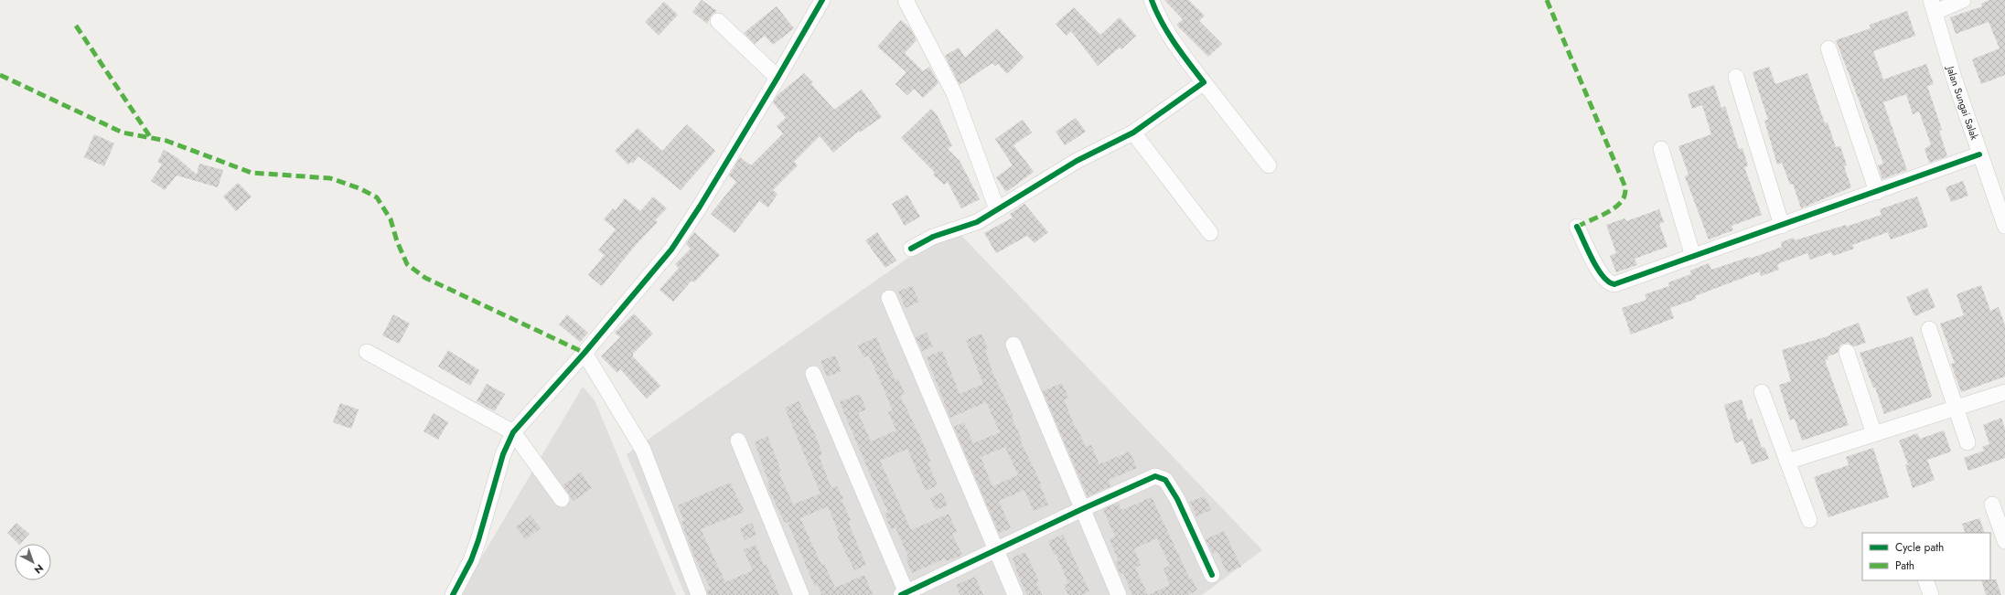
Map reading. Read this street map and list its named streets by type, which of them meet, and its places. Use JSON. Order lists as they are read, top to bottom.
{
  "streets": {
    "street": ["Jalan Sungai Salak"]
  },
  "legend": ["Cycle path", "Path"],
  "north": "bottom right"
}
